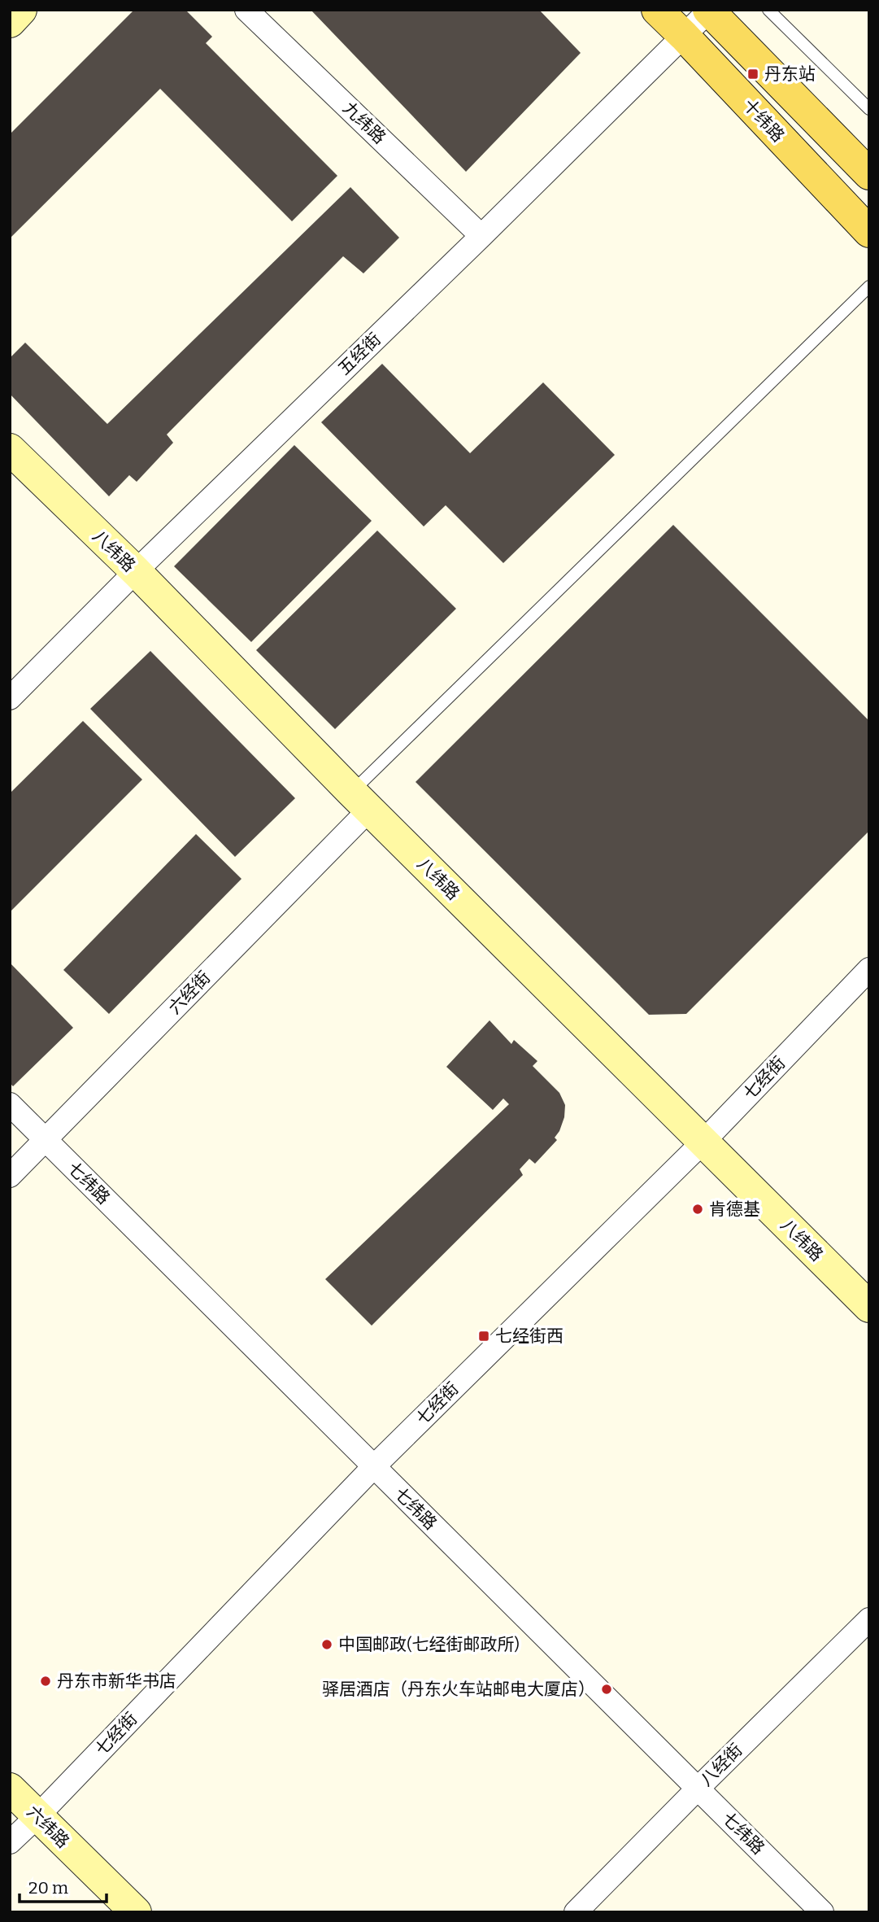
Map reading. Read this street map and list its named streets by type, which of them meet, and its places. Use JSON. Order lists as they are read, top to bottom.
{
  "streets": {
    "main road": ["十纬路"],
    "street": [
      "九纬路",
      "五经街",
      "八纬路",
      "六经街",
      "七经街",
      "七纬路",
      "八经街",
      "六纬路"
    ]
  },
  "crossings": [
    ["十纬路", "五经街"],
    ["九纬路", "五经街"],
    ["五经街", "八纬路"],
    ["八纬路", "六经街"],
    ["八纬路", "七经街"],
    ["六经街", "七纬路"],
    ["七经街", "七纬路"],
    ["七经街", "六纬路"],
    ["七纬路", "八经街"]
  ],
  "places": {
    "transit": ["丹东站", "七经街西"],
    "other": [
      "肯德基",
      "中国邮政(七经街邮政所)",
      "丹东市新华书店",
      "驿居酒店（丹东火车站邮电大厦店）"
    ]
  },
  "scale_bar": "20 m"
}
